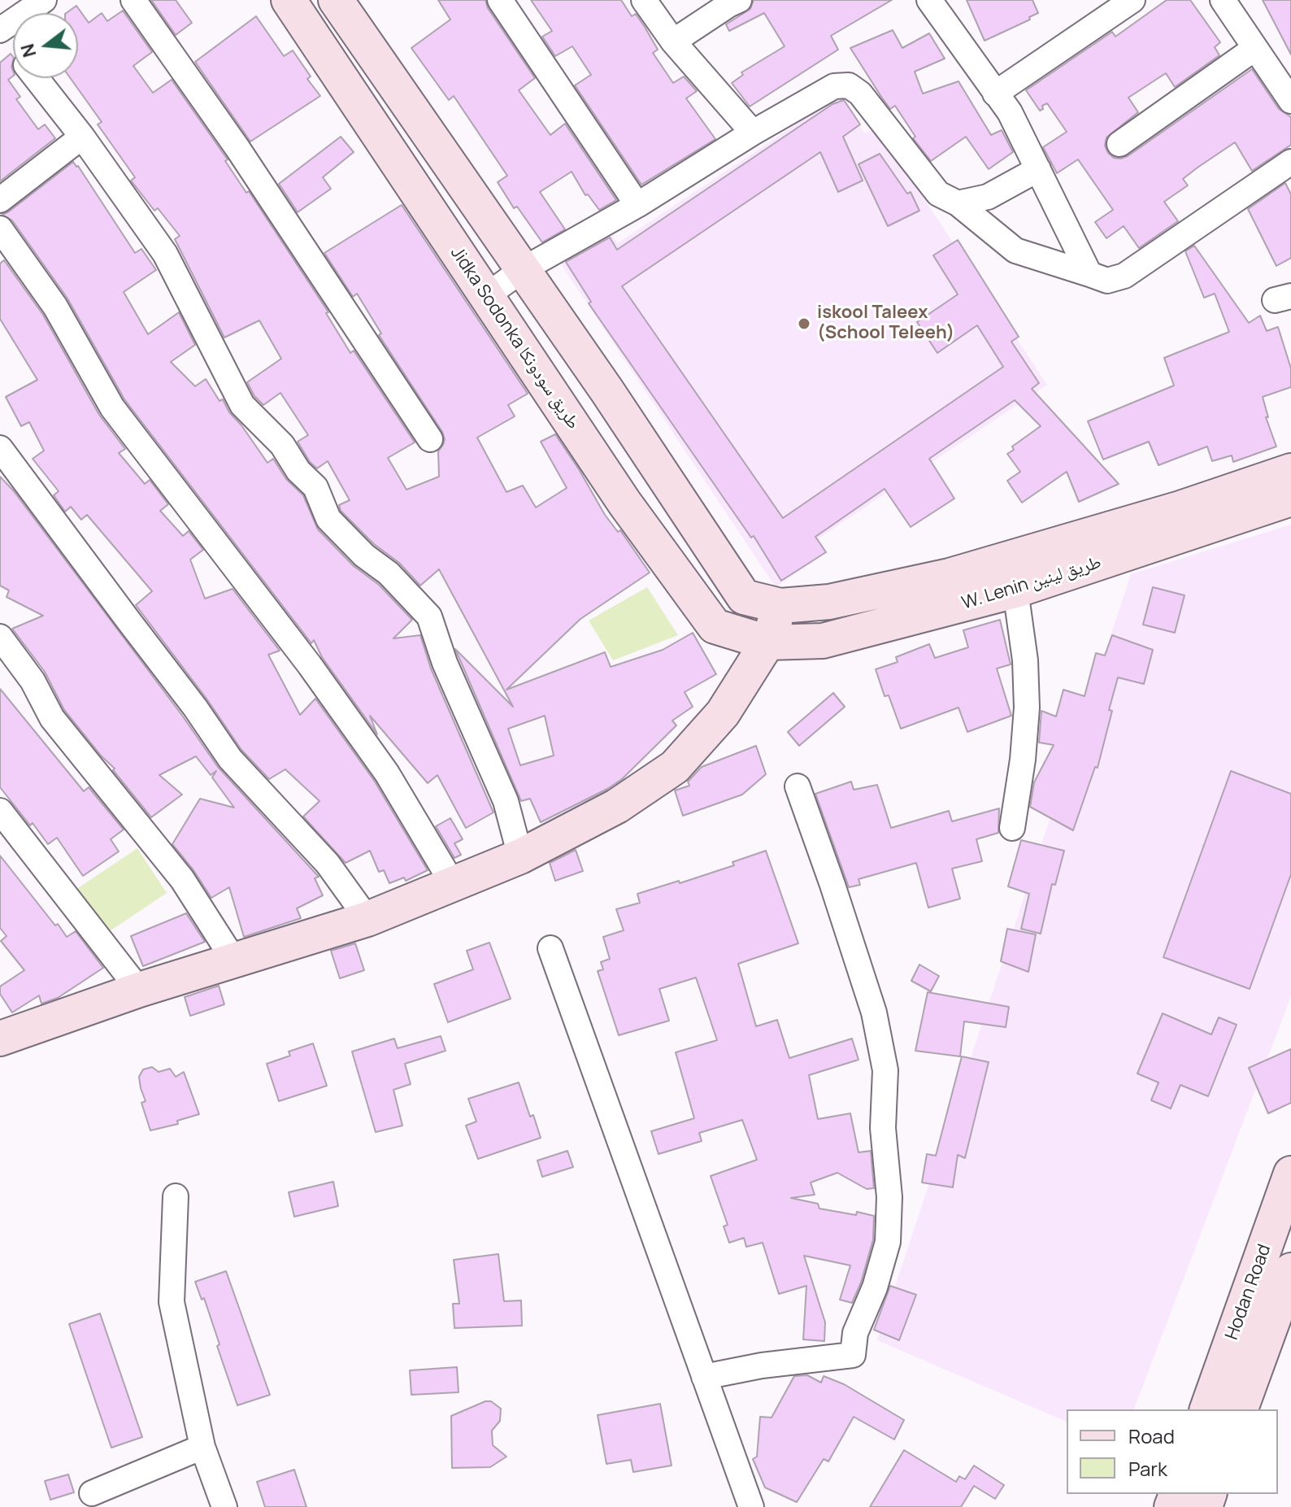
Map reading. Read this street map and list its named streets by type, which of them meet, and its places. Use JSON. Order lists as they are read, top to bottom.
{
  "streets": {
    "main road": ["Jidka Sodonka طريق سودونكا", "W. Lenin طريق لينين", "Hodan Road"]
  },
  "crossings": [
    ["Jidka Sodonka طريق سودونكا", "W. Lenin طريق لينين"]
  ],
  "places": ["iskool Taleex (School Teleeh)"],
  "legend": ["Road", "Park"],
  "north": "left"
}
